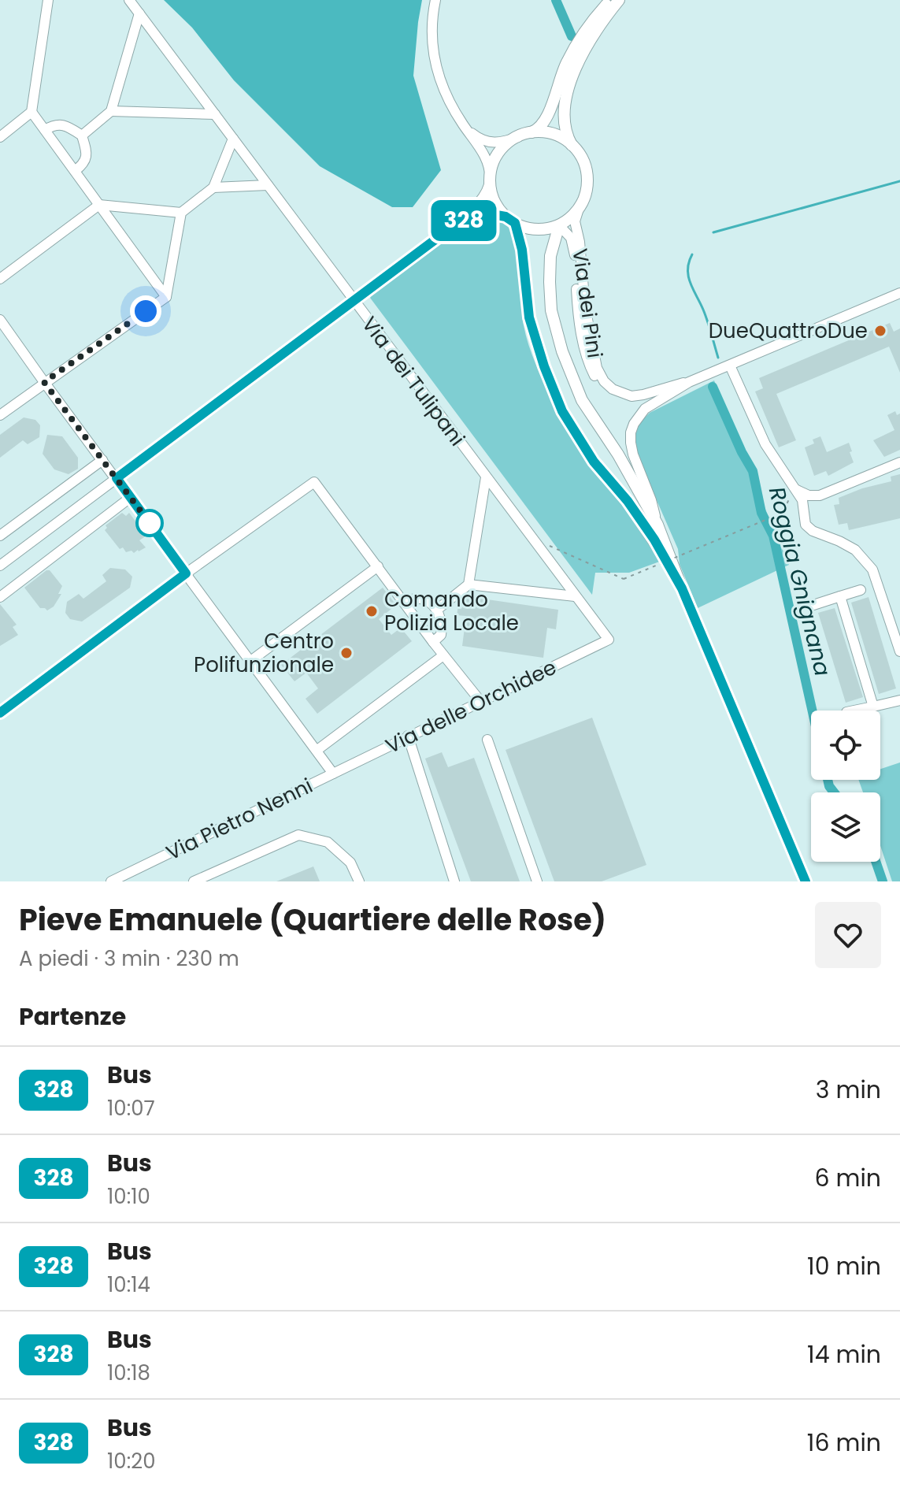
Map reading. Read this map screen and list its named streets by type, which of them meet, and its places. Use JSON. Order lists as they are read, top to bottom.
{
  "streets": {
    "street": [
      "Via dei Pini",
      "Via dei Tulipani",
      "Via delle Orchidee",
      "Via Pietro Nenni"
    ]
  },
  "crossings": [
    ["Via dei Tulipani", "Via delle Orchidee"],
    ["Via delle Orchidee", "Via Pietro Nenni"]
  ],
  "water": ["Roggia Gnignana"],
  "places": ["DueQuattroDue", "Comando Polizia Locale", "Centro Polifunzionale"],
  "lines": ["bus line 328"],
  "page": {
    "on_map": "328",
    "heading": [
      ["Pieve Emanuele (Quartiere delle Rose)", "A piedi · 3 min · 230 m"],
      "Partenze"
    ],
    "list": [
      {
        "mark": "328",
        "name": "Bus",
        "note": "10:07",
        "value": "3 min"
      },
      {
        "mark": "328",
        "name": "Bus",
        "note": "10:10",
        "value": "6 min"
      },
      {
        "mark": "328",
        "name": "Bus",
        "note": "10:14",
        "value": "10 min"
      },
      {
        "mark": "328",
        "name": "Bus",
        "note": "10:18",
        "value": "14 min"
      },
      {
        "mark": "328",
        "name": "Bus",
        "note": "10:20",
        "value": "16 min"
      }
    ]
  }
}
